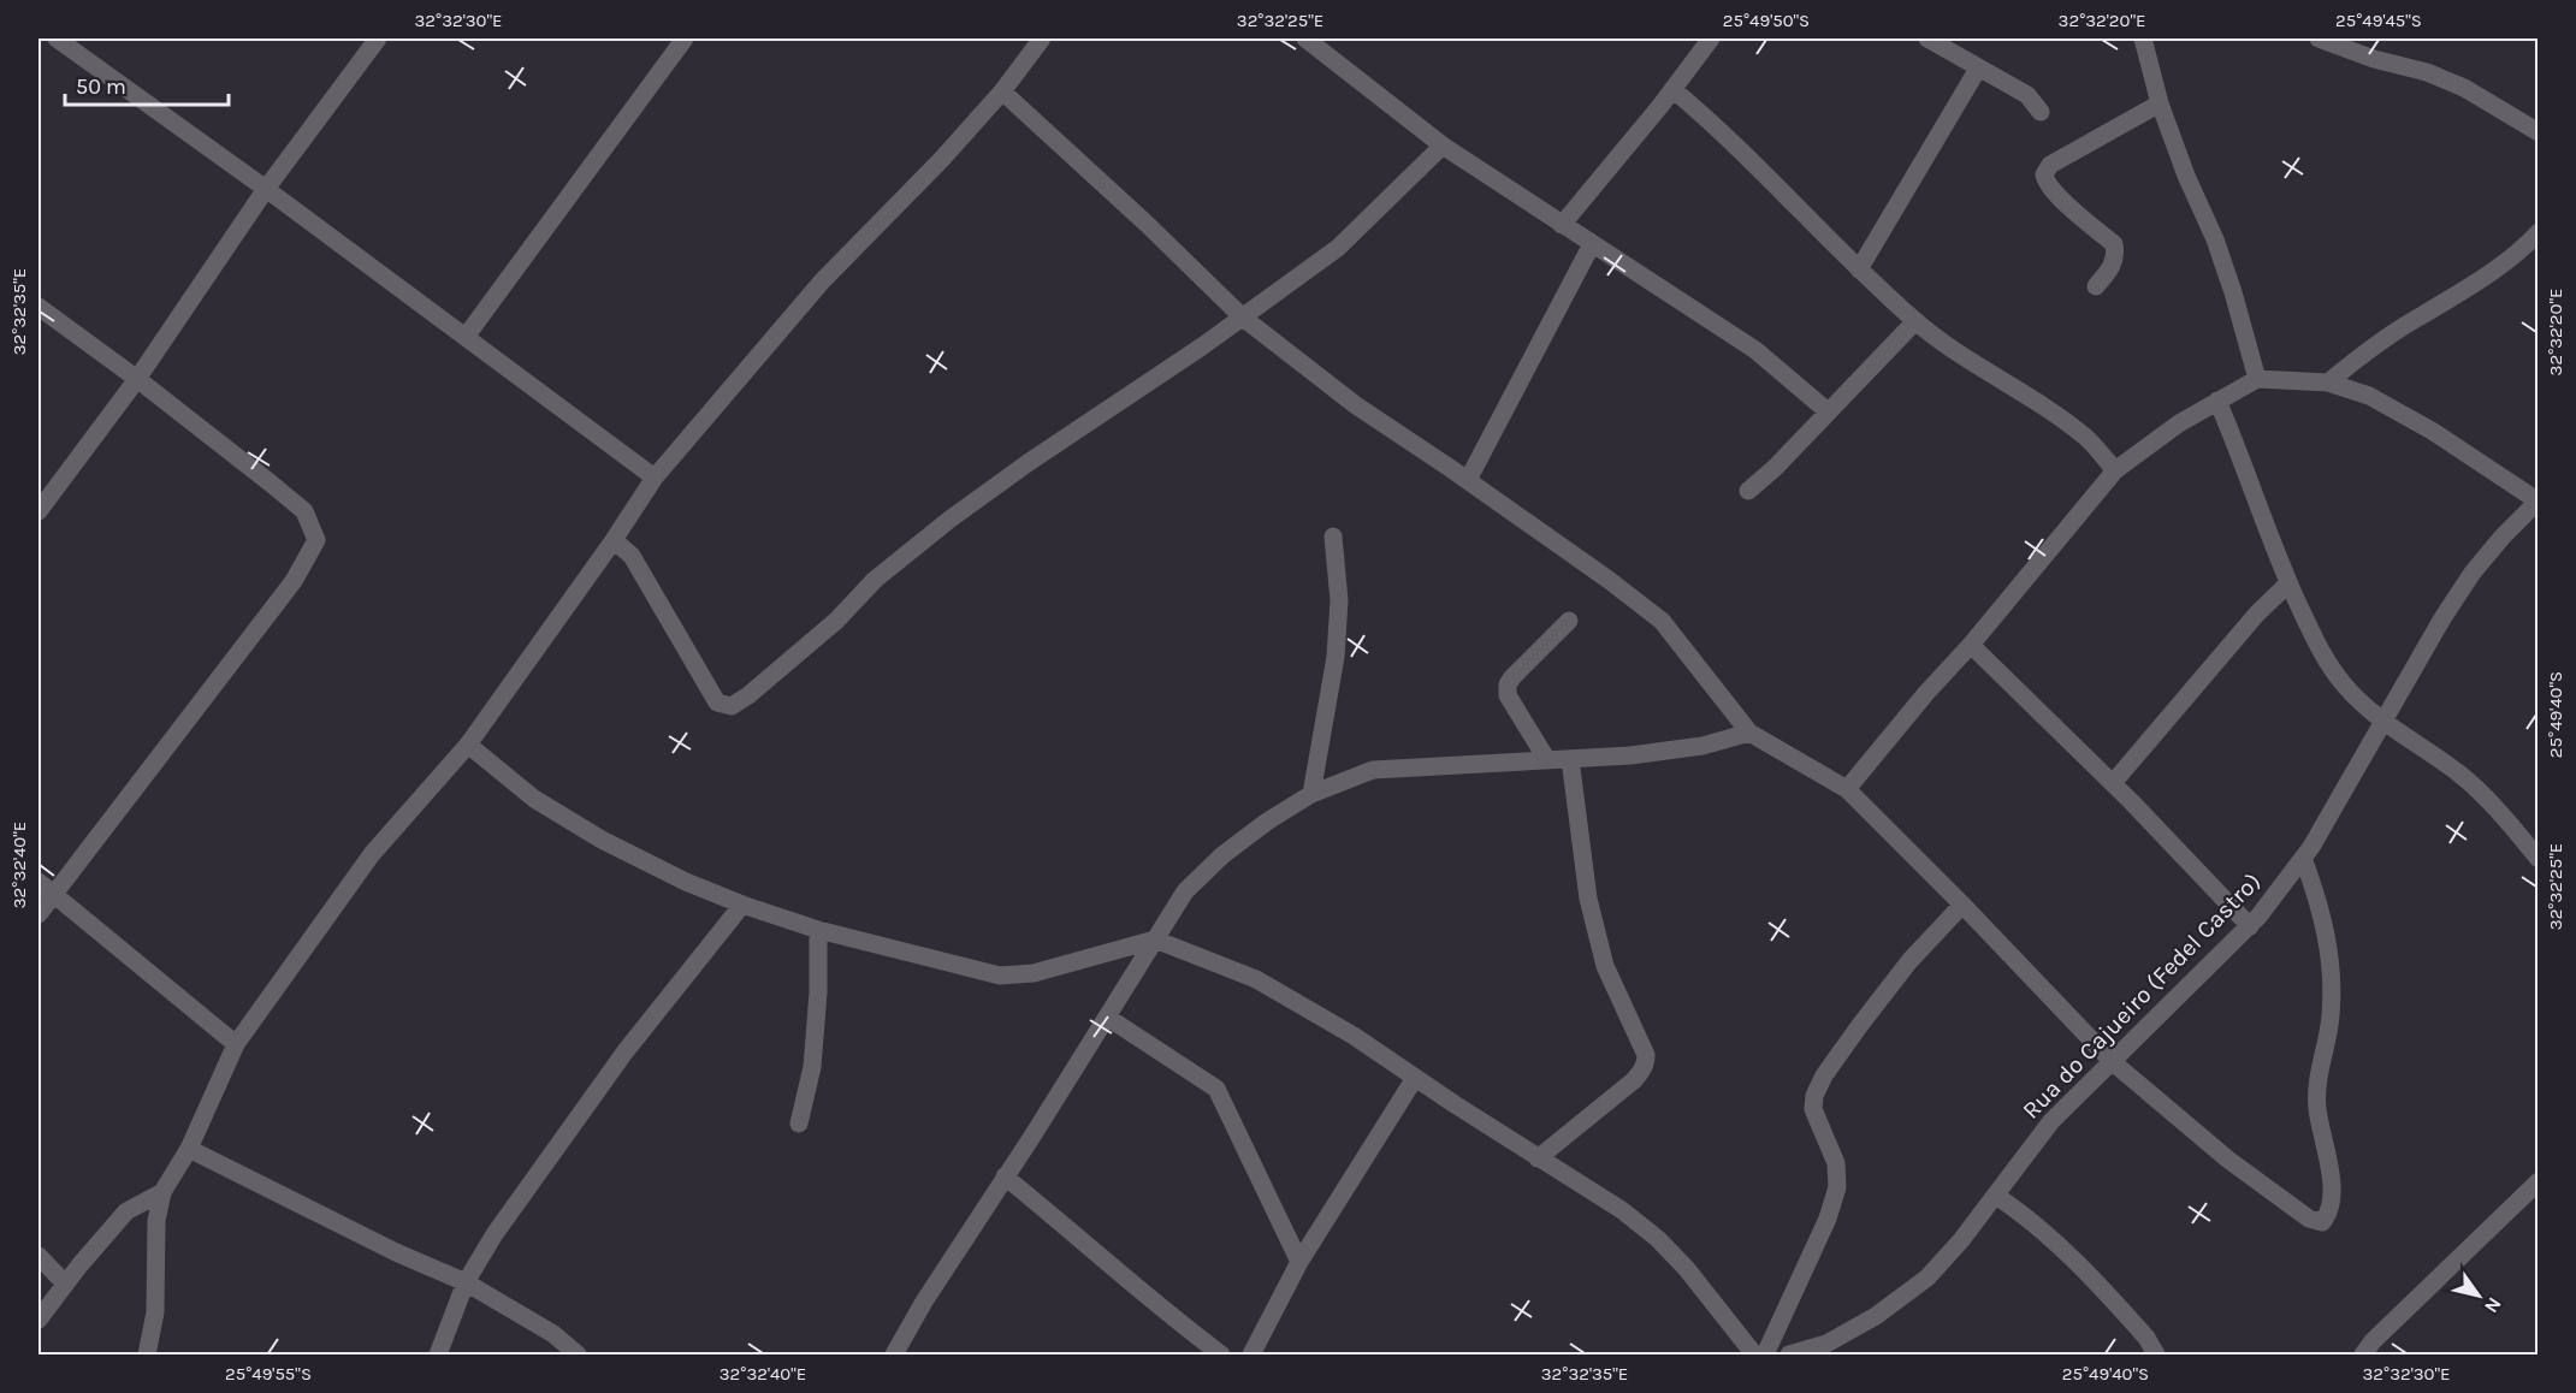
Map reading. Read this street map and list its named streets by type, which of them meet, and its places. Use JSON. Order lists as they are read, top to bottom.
{
  "streets": {
    "street": ["Rua do Cajueiro (Fedel Castro)"]
  },
  "scale_bar": "50 m",
  "north": "bottom right",
  "coordinates": [
    "32°32'30\"E",
    "32°32'25\"E",
    "25°49'50\"S",
    "32°32'20\"E",
    "25°49'45\"S",
    "32°32'35\"E",
    "25°49'40\"S",
    "32°32'40\"E",
    "25°49'55\"S"
  ]
}
